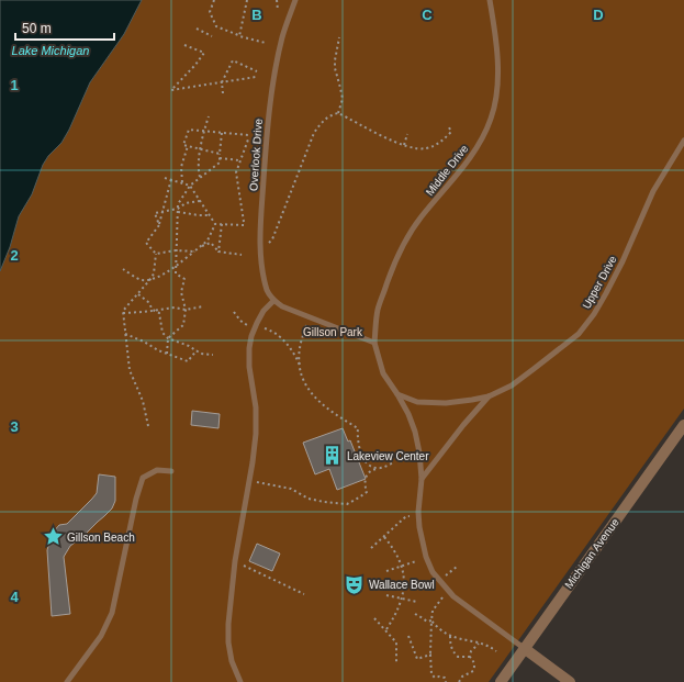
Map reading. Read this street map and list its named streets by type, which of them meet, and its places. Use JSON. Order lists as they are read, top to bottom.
{
  "streets": {
    "street": ["Michigan Avenue"],
    "lane": ["Overlook Drive", "Middle Drive", "Upper Drive"]
  },
  "water": ["Lake Michigan"],
  "parks": ["Gillson Park"],
  "places": {
    "building": ["Lakeview Center"],
    "place": ["Gillson Beach"],
    "theatre": ["Wallace Bowl"]
  },
  "scale_bar": "50 m",
  "grid": {
    "columns": ["B", "C", "D"],
    "rows": [
      "1",
      "2",
      "3",
      "4"
    ]
  }
}
